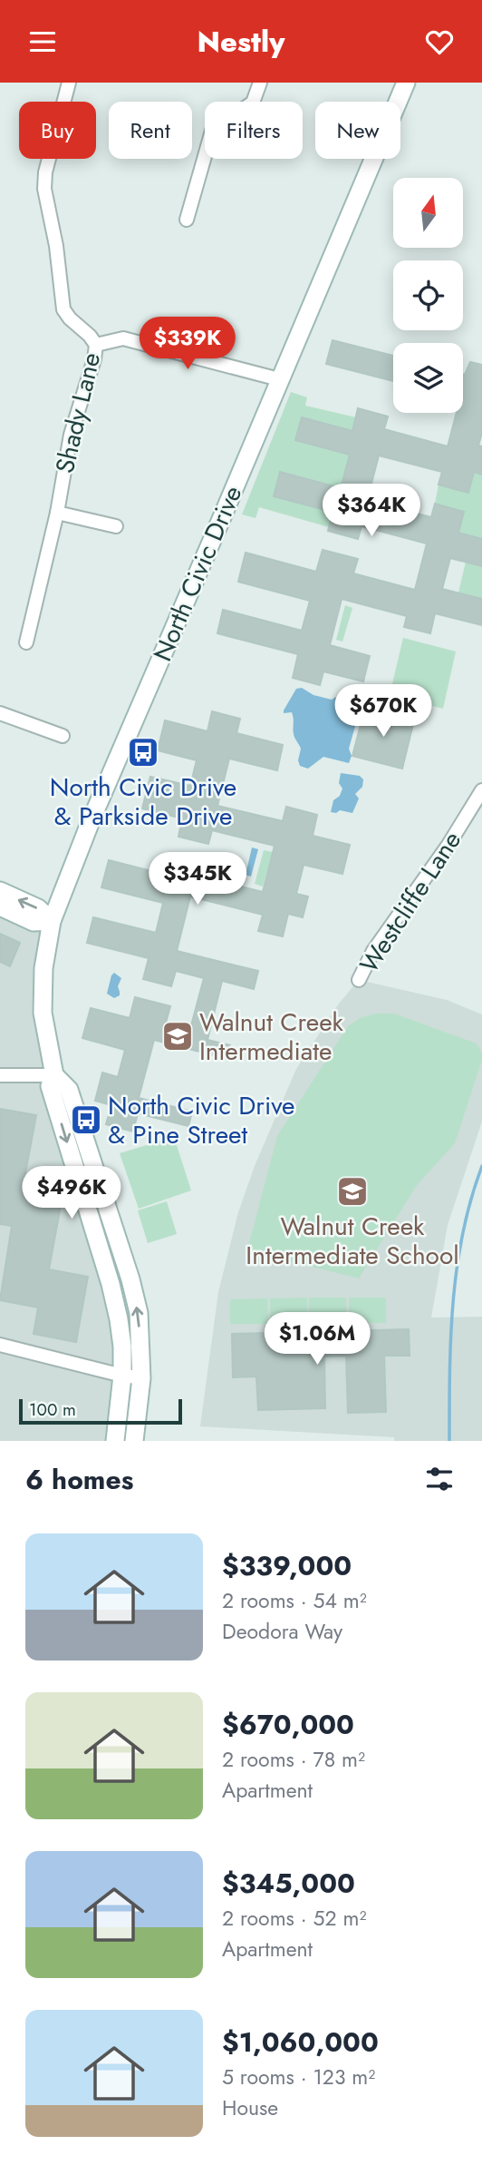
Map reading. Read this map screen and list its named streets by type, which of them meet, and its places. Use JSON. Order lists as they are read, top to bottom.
{
  "streets": {
    "main road": ["North Civic Drive"],
    "street": ["Shady Lane", "Westcliffe Lane"]
  },
  "places": {
    "bus stop": ["North Civic Drive & Parkside Drive", "North Civic Drive & Pine Street"],
    "school or university": ["Walnut Creek Intermediate", "Walnut Creek Intermediate School"]
  },
  "scale_bar": "100 m",
  "north": "top",
  "page": {
    "header": "Nestly",
    "chip": [
      "Buy",
      "Rent",
      "Filters",
      "New"
    ],
    "price": [
      "$339K",
      "$364K",
      "$670K",
      "$345K",
      "$496K",
      "$1.06M"
    ],
    "scale": "100 m",
    "heading": "6 homes",
    "list": [
      {
        "name": "$339,000",
        "note": "2 rooms · 54 m² · Deodora Way"
      },
      {
        "name": "$670,000",
        "note": "2 rooms · 78 m² · Apartment"
      },
      {
        "name": "$345,000",
        "note": "2 rooms · 52 m² · Apartment"
      },
      {
        "name": "$1,060,000",
        "note": "5 rooms · 123 m² · House"
      }
    ]
  }
}
